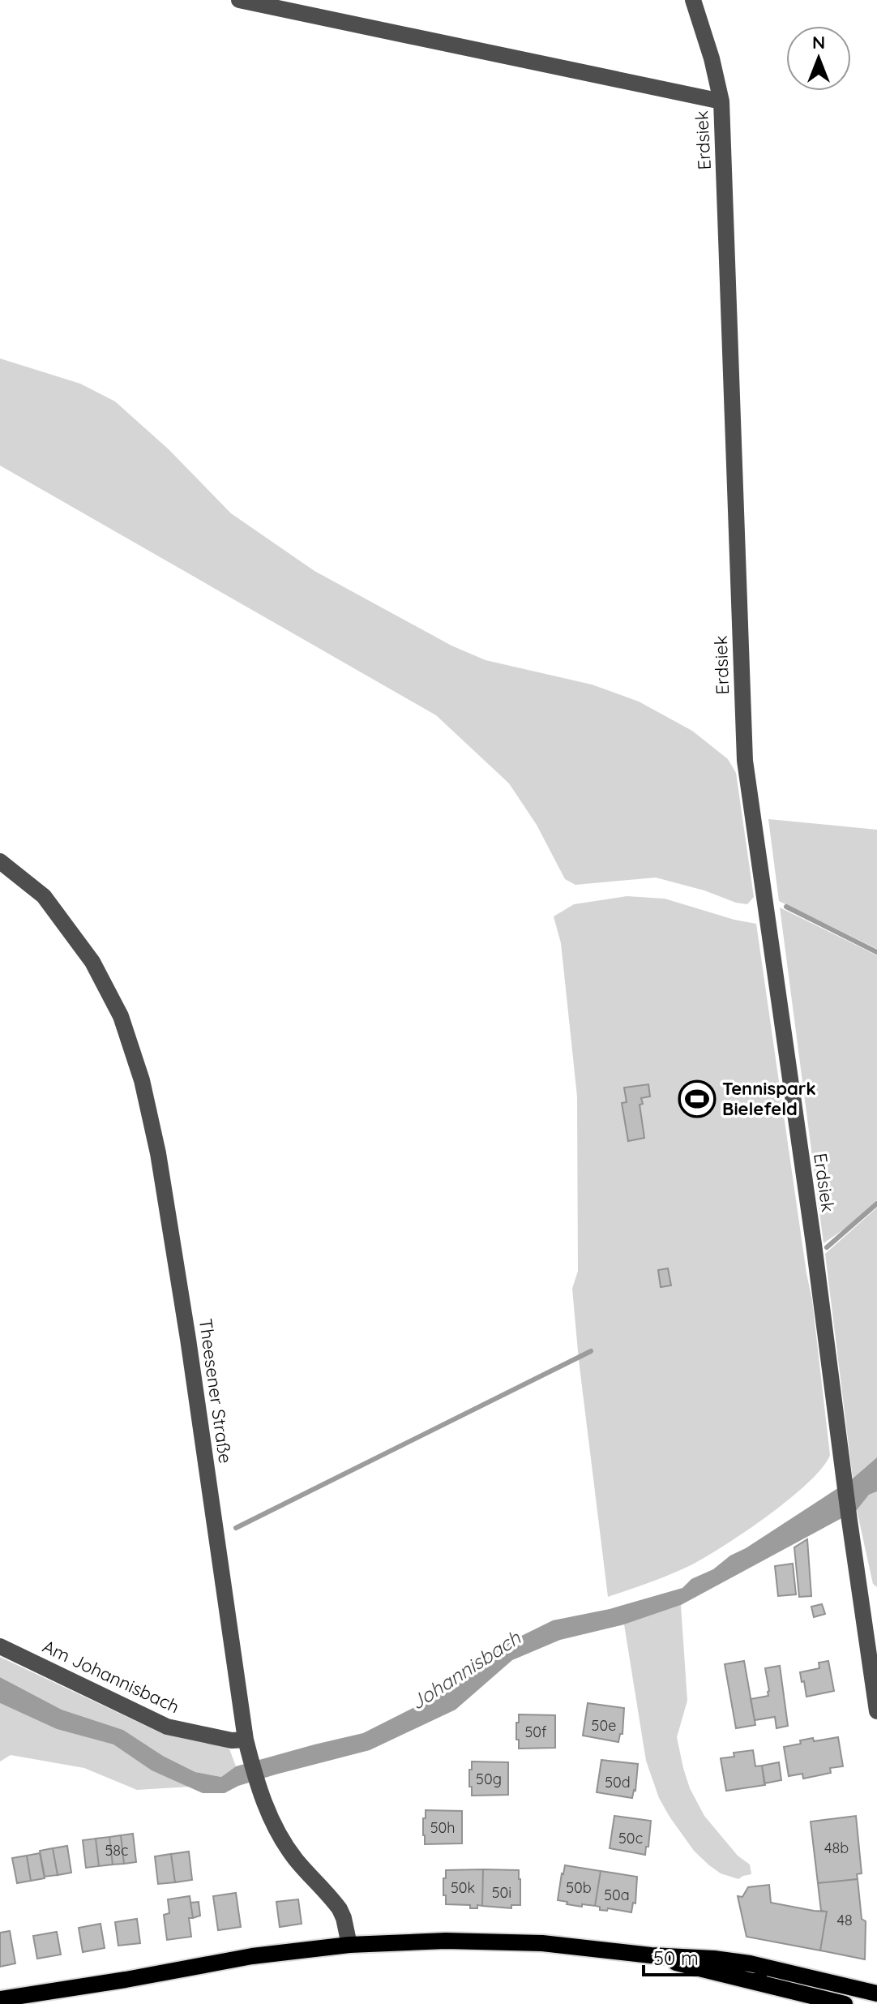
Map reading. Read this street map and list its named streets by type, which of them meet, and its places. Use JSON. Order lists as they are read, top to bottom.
{
  "streets": {
    "street": ["Erdsiek", "Theesener Straße", "Am Johannisbach"]
  },
  "crossings": [
    ["Theesener Straße", "Am Johannisbach"]
  ],
  "water": ["Johannisbach"],
  "places": {
    "sports": ["Tennispark Bielefeld"]
  },
  "house_numbers": [
    "50e",
    "50f",
    "50g",
    "50d",
    "50h",
    "50c",
    "48b",
    "58c",
    "50k",
    "50b",
    "50i",
    "50a",
    "48"
  ],
  "scale_bar": "50 m",
  "north": "top"
}
